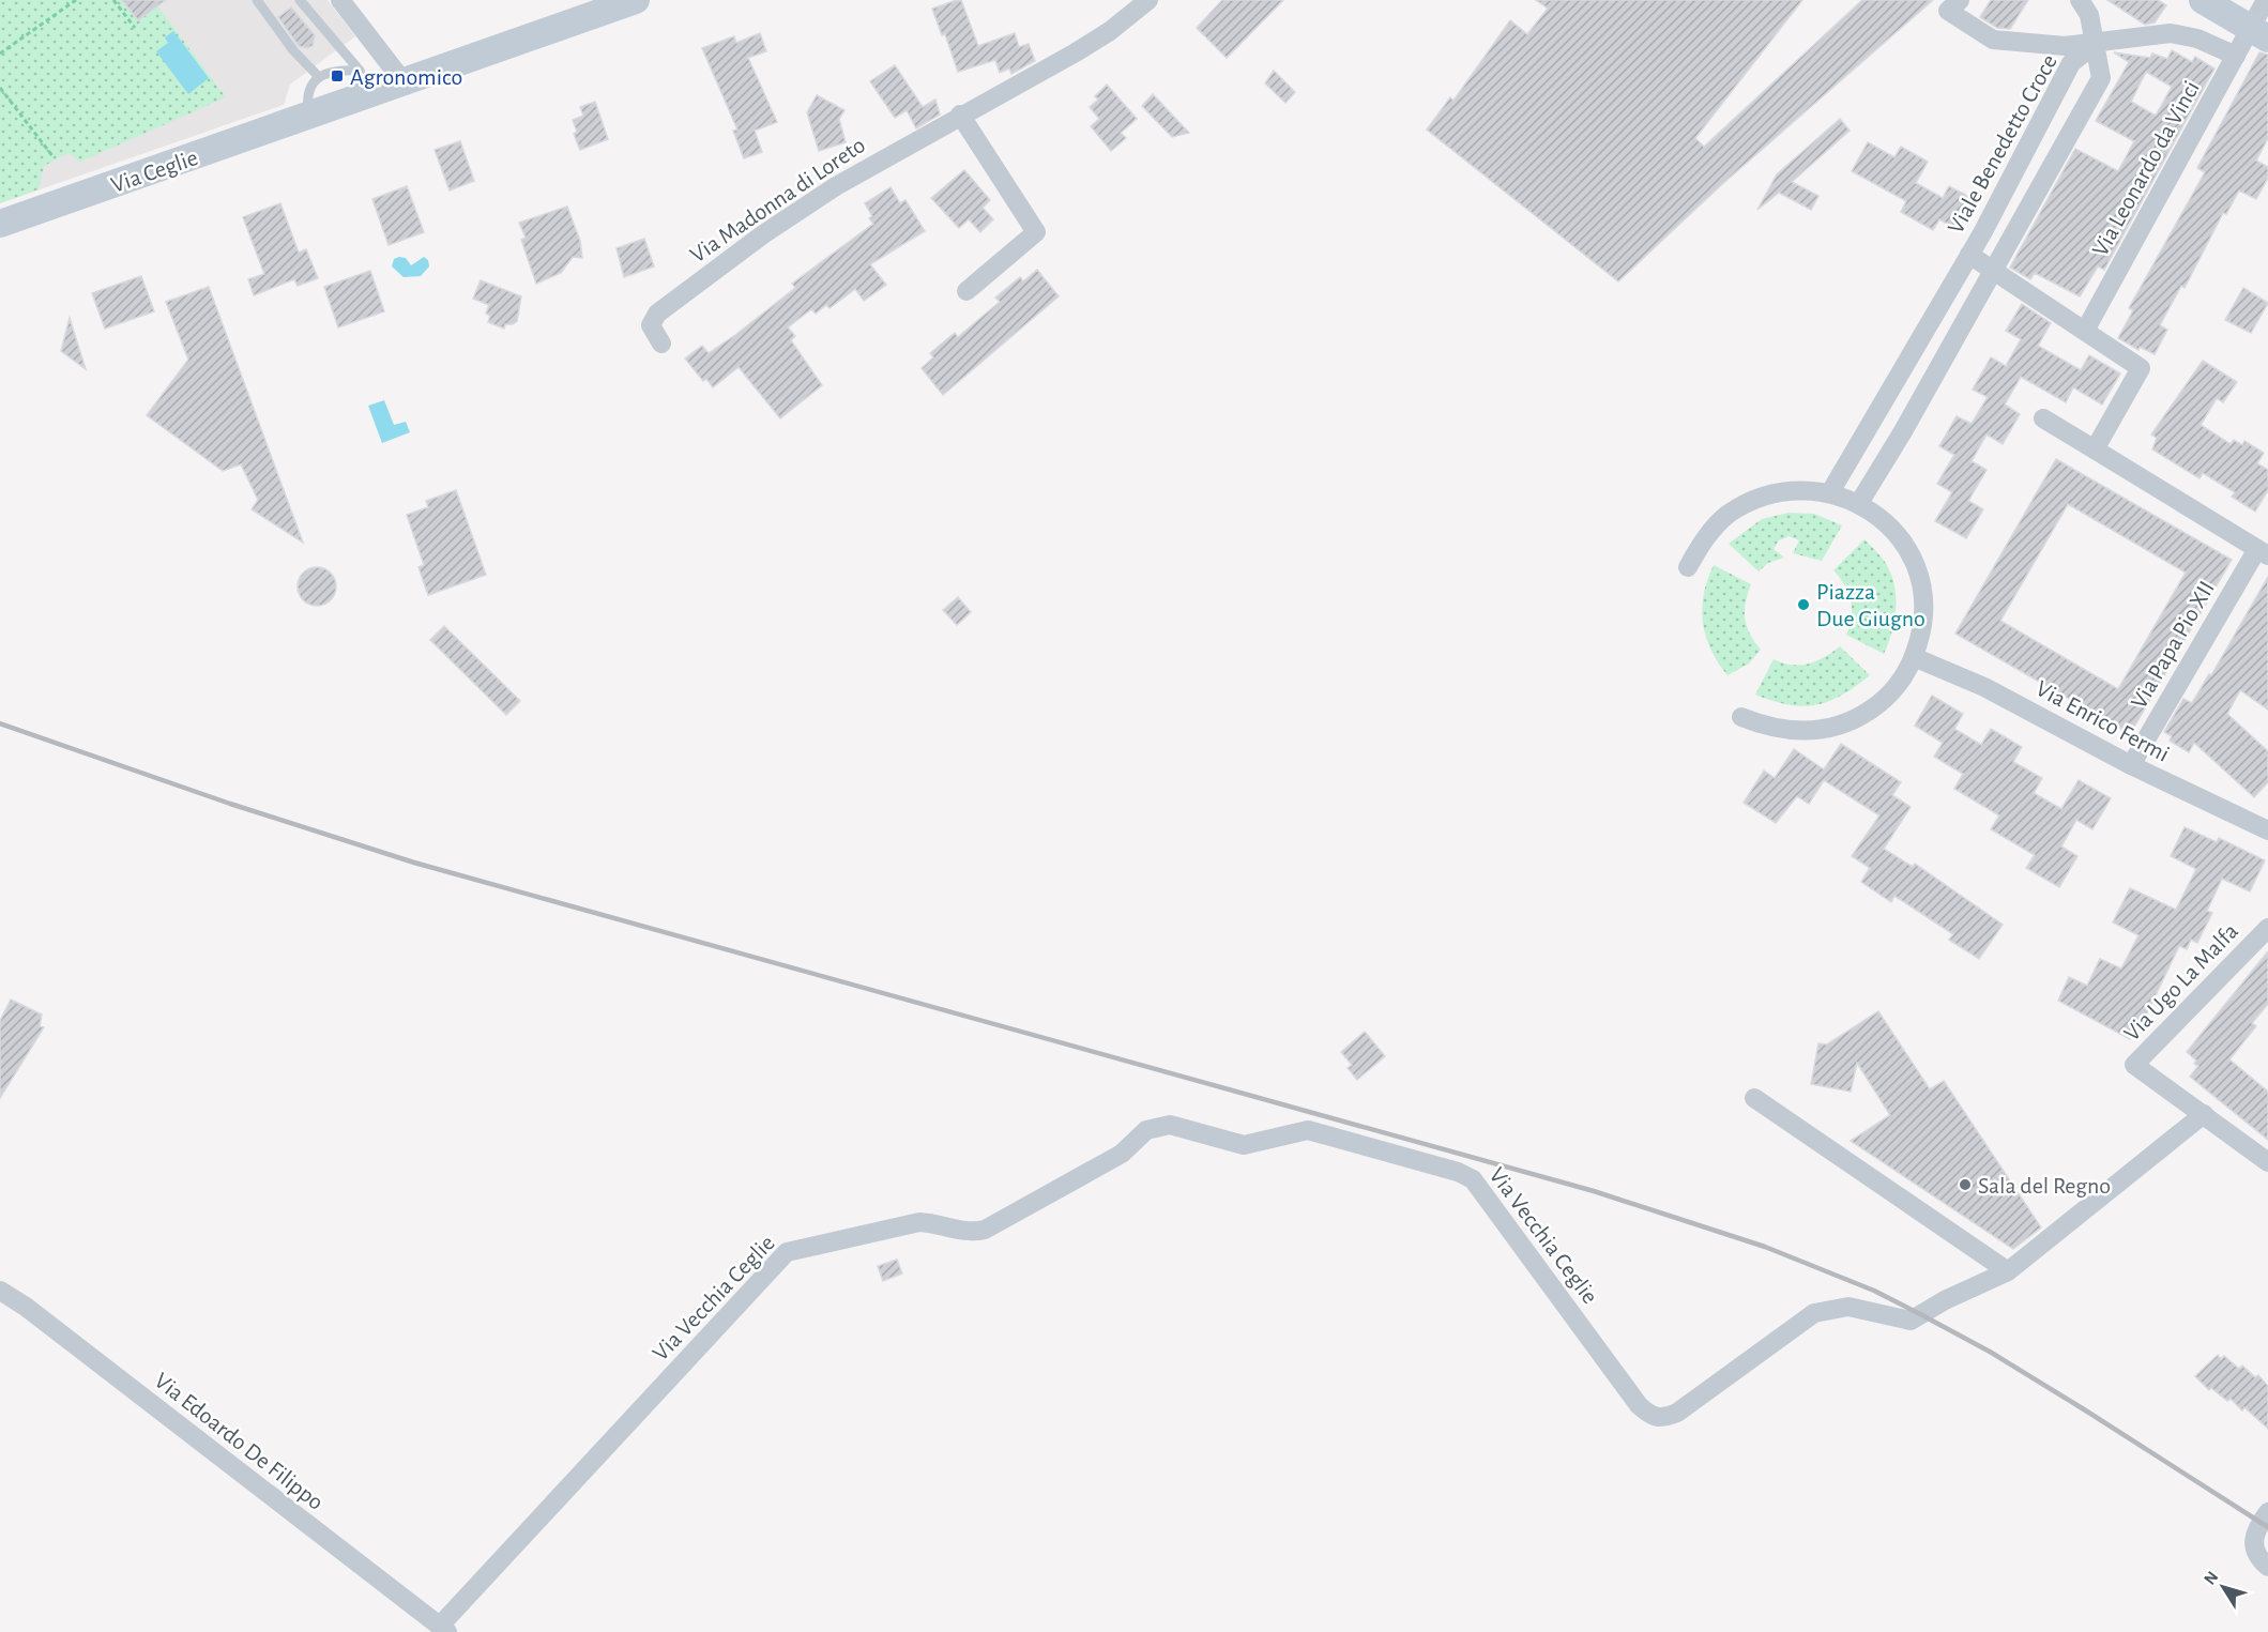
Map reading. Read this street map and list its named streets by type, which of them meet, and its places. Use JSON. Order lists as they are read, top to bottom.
{
  "streets": {
    "main road": ["Via Ceglie"],
    "street": [
      "Viale Benedetto Croce",
      "Via Leonardo da Vinci",
      "Via Madonna di Loreto",
      "Via Papa Pio XII",
      "Via Enrico Fermi",
      "Via Ugo La Malfa",
      "Via Vecchia Ceglie",
      "Via Edoardo De Filippo"
    ]
  },
  "crossings": [
    ["Via Papa Pio XII", "Via Enrico Fermi"],
    ["Via Ugo La Malfa", "Via Vecchia Ceglie"],
    ["Via Vecchia Ceglie", "Via Edoardo De Filippo"]
  ],
  "places": {
    "transit": ["Agronomico"],
    "other": ["Piazza Due Giugno", "Sala del Regno"]
  },
  "north": "top left"
}
